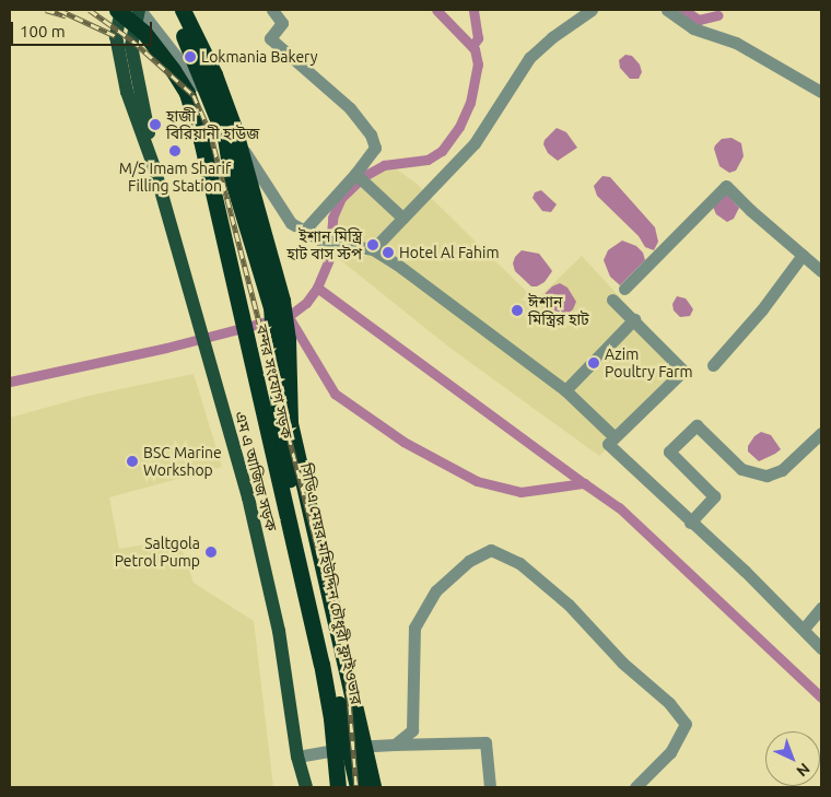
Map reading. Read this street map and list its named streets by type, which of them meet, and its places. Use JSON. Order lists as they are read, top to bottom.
{
  "streets": {
    "highway": ["বন্দর সংযোগ সড়ক", "সিডিএ মেয়র মহিউদ্দিন চৌধুরী ফ্লাইওভার"],
    "main road": ["এম এ আজিজ সড়ক"]
  },
  "crossings": [
    ["বন্দর সংযোগ সড়ক", "এম এ আজিজ সড়ক"]
  ],
  "places": [
    "Lokmania Bakery",
    "হাজী বিরিয়ানী হাউজ",
    "M/S Imam Sharif Filling Station",
    "ইশান মিস্ত্রি হাট বাস স্টপ",
    "Hotel Al Fahim",
    "ঈশান মিস্ত্রির হাট",
    "Azim Poultry Farm",
    "BSC Marine Workshop",
    "Saltgola Petrol Pump"
  ],
  "scale_bar": "100 m",
  "north": "bottom right"
}
